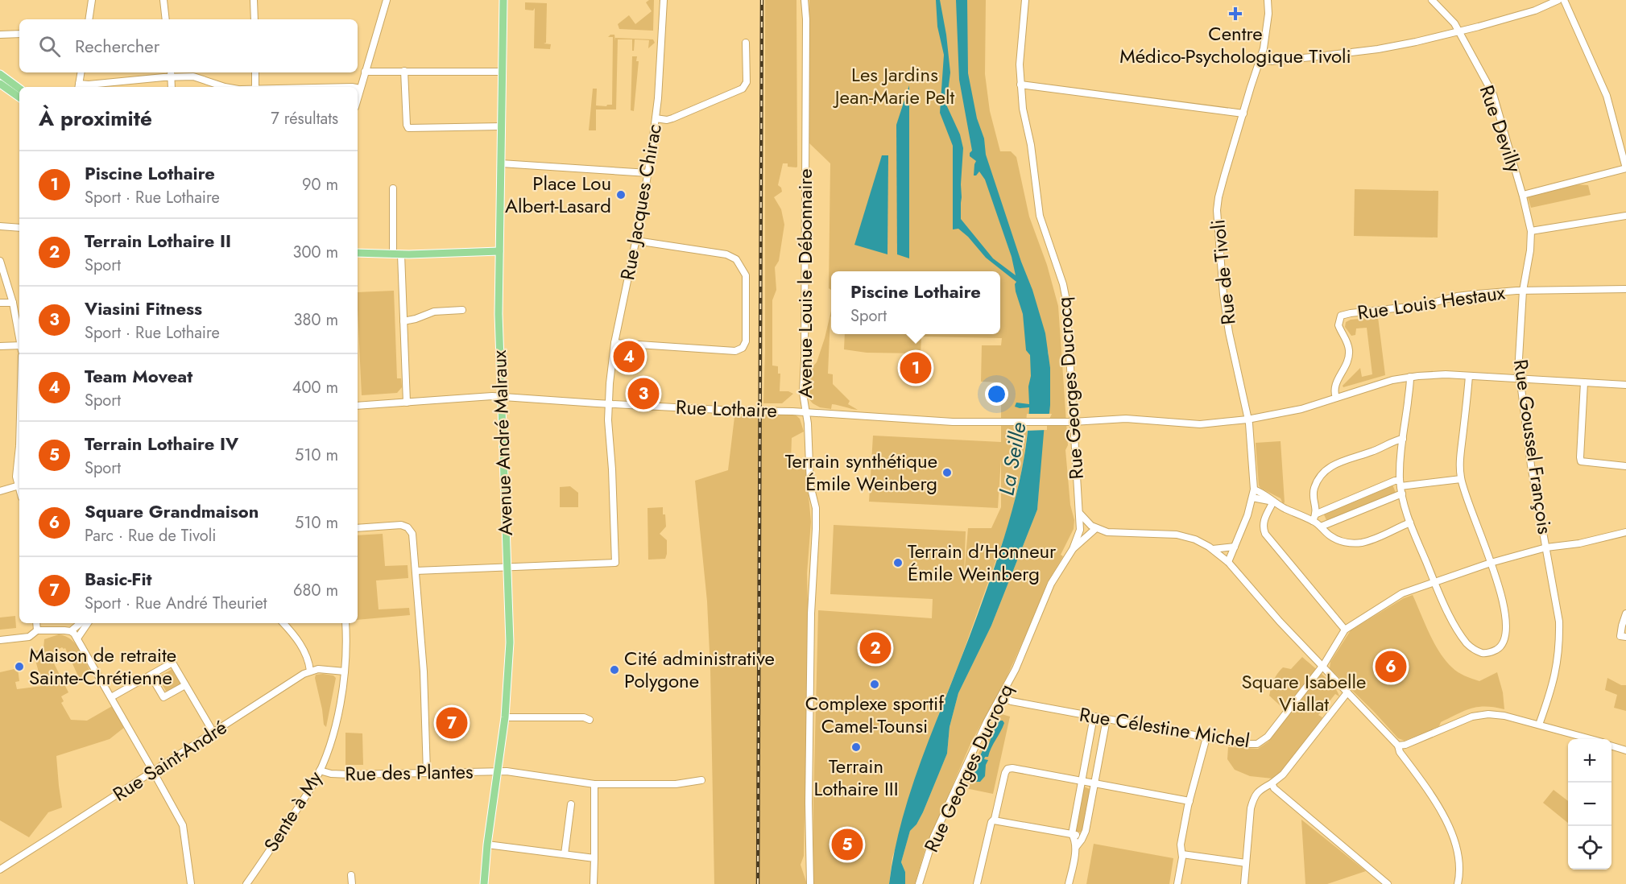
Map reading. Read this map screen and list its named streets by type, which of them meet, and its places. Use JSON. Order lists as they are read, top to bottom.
{
  "streets": {
    "main road": ["Avenue André Malraux"],
    "street": [
      "Rue Devilly",
      "Rue Jacques Chirac",
      "Rue de Tivoli",
      "Avenue Louis le Débonnaire",
      "Rue Louis Hestaux",
      "Rue Georges Ducrocq",
      "Rue Lothaire",
      "Rue Goussel François",
      "Rue Célestine Michel",
      "Rue Saint-André",
      "Rue des Plantes",
      "Sente à My"
    ]
  },
  "crossings": [
    ["Rue Devilly", "Rue Goussel François"],
    ["Rue Jacques Chirac", "Rue Lothaire"],
    ["Rue Jacques Chirac", "Avenue André Malraux"],
    ["Rue de Tivoli", "Rue Lothaire"],
    ["Avenue Louis le Débonnaire", "Rue Lothaire"],
    ["Rue Louis Hestaux", "Rue Lothaire"],
    ["Rue Louis Hestaux", "Rue Goussel François"],
    ["Rue Georges Ducrocq", "Rue Lothaire"],
    ["Rue Georges Ducrocq", "Rue Célestine Michel"],
    ["Rue Lothaire", "Avenue André Malraux"],
    ["Rue Lothaire", "Rue Goussel François"],
    ["Avenue André Malraux", "Rue des Plantes"],
    ["Rue des Plantes", "Sente à My"]
  ],
  "water": ["La Seille"],
  "parks": ["Les Jardins Jean-Marie Pelt", "Square Isabelle Viallat"],
  "places": {
    "health": ["Centre Médico-Psychologique Tivoli"],
    "other": [
      "Place Lou Albert-Lasard",
      "Terrain synthétique Émile Weinberg",
      "Terrain d'Honneur Émile Weinberg",
      "Maison de retraite Sainte-Chrétienne",
      "Cité administrative Polygone",
      "Complexe sportif Camel-Tounsi",
      "Terrain Lothaire III"
    ]
  },
  "page": {
    "search": "Rechercher",
    "heading": ["À proximité", "7 résultats"],
    "list": [
      {
        "mark": "1",
        "name": "Piscine Lothaire",
        "note": "Sport · Rue Lothaire",
        "value": "90 m"
      },
      {
        "mark": "2",
        "name": "Terrain Lothaire II",
        "note": "Sport",
        "value": "300 m"
      },
      {
        "mark": "3",
        "name": "Viasini Fitness",
        "note": "Sport · Rue Lothaire",
        "value": "380 m"
      },
      {
        "mark": "4",
        "name": "Team Moveat",
        "note": "Sport",
        "value": "400 m"
      },
      {
        "mark": "5",
        "name": "Terrain Lothaire IV",
        "note": "Sport",
        "value": "510 m"
      },
      {
        "mark": "6",
        "name": "Square Grandmaison",
        "note": "Parc · Rue de Tivoli",
        "value": "510 m"
      },
      {
        "mark": "7",
        "name": "Basic-Fit",
        "note": "Sport · Rue André Theuriet",
        "value": "680 m"
      }
    ],
    "popup": ["Piscine Lothaire", "Sport"],
    "pins": [
      "4",
      "1",
      "3",
      "2",
      "6",
      "7",
      "5"
    ],
    "map_buttons": ["+", "−"]
  }
}
